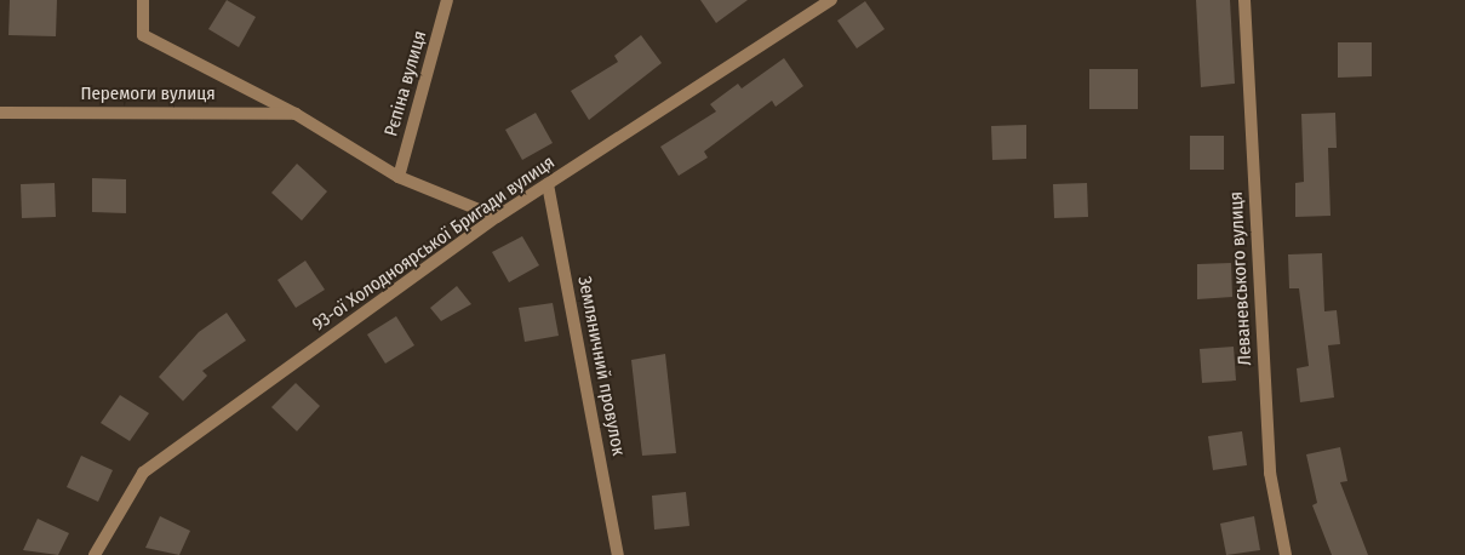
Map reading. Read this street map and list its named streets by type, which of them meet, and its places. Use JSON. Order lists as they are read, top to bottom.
{
  "streets": {
    "street": [
      "Рєпіна вулиця",
      "Перемоги вулиця",
      "93-ої Холодноярської Бригади вулиця",
      "Леваневського вулиця",
      "Земляничний провулок"
    ]
  },
  "crossings": [
    ["Рєпіна вулиця", "Перемоги вулиця"],
    ["Перемоги вулиця", "93-ої Холодноярської Бригади вулиця"],
    ["93-ої Холодноярської Бригади вулиця", "Земляничний провулок"]
  ]
}
